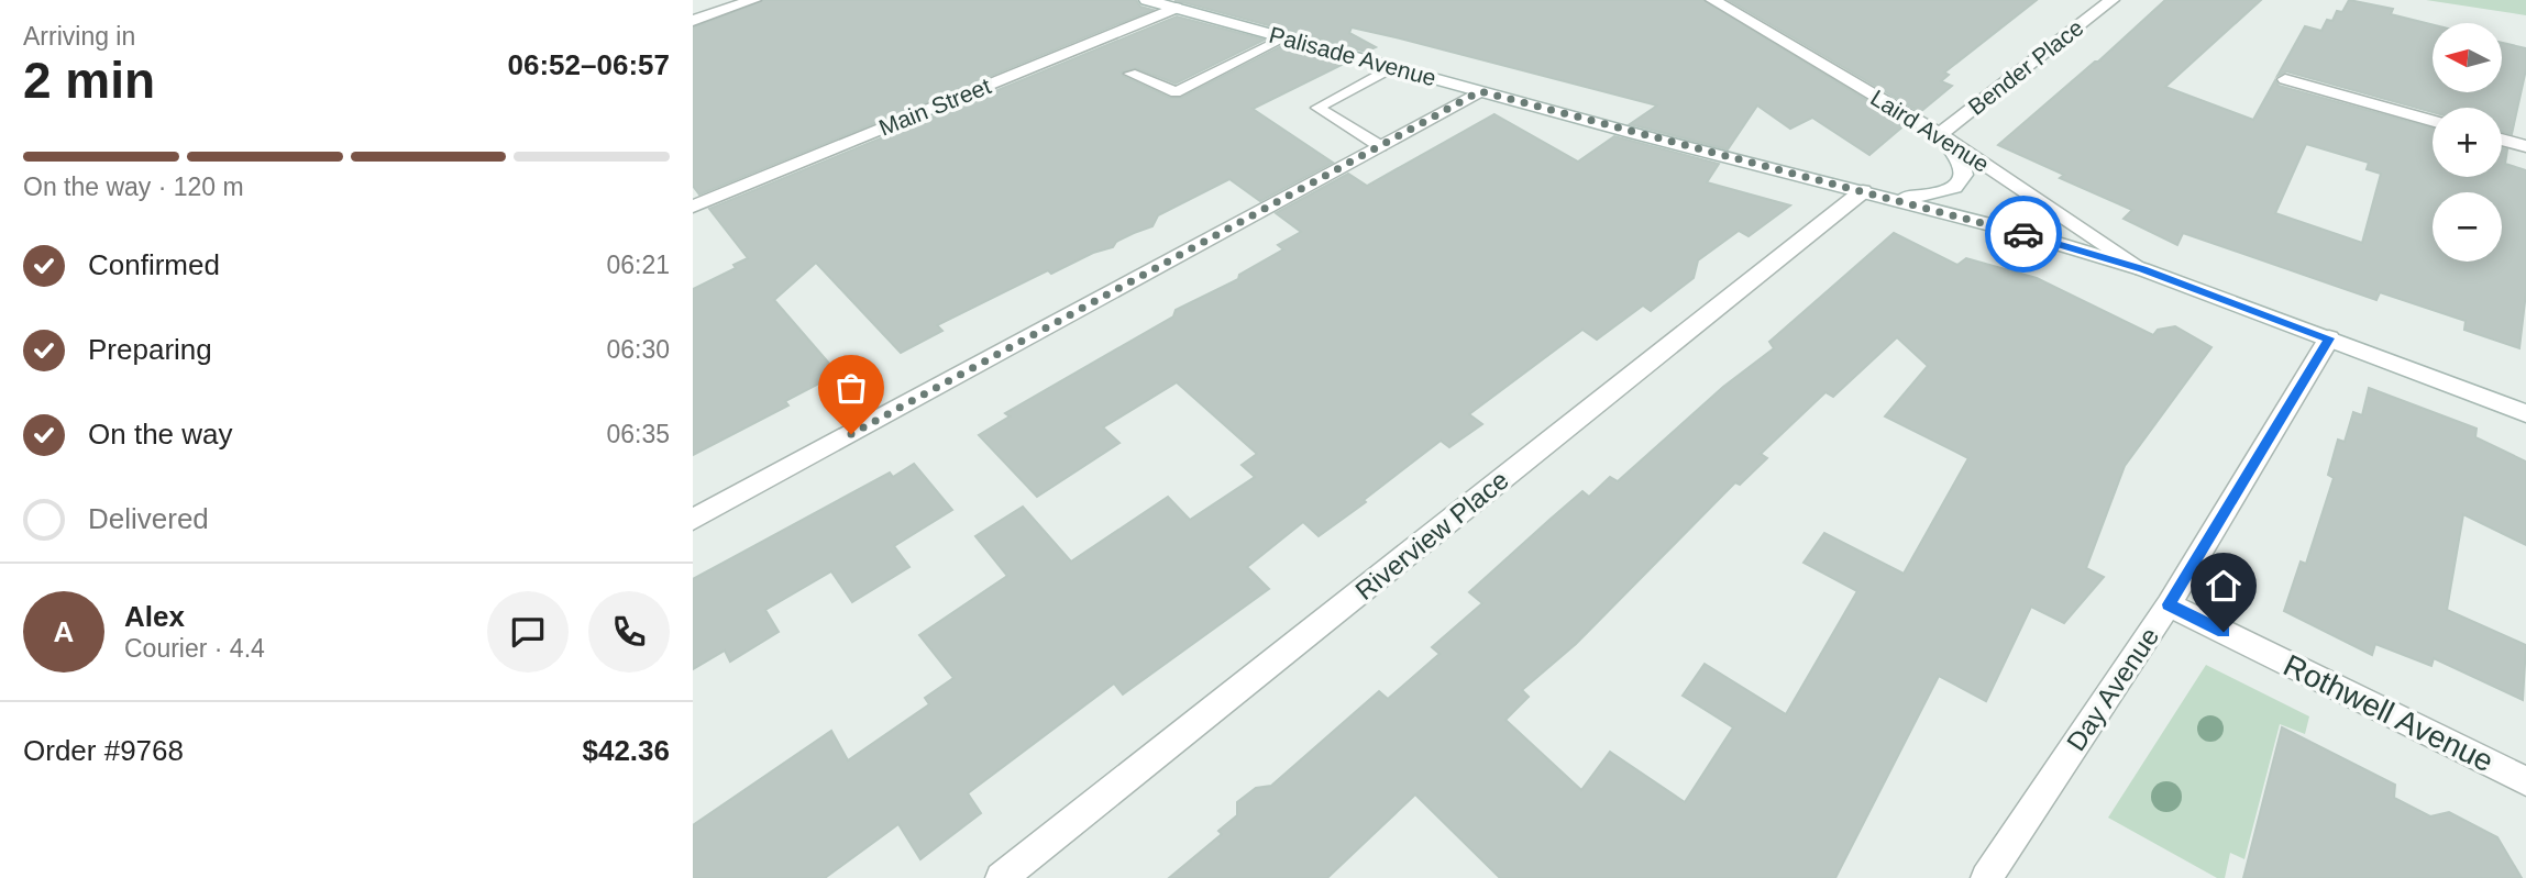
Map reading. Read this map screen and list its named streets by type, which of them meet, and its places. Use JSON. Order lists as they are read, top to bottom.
{
  "streets": {
    "street": [
      "Palisade Avenue",
      "Bender Place",
      "Main Street",
      "Laird Avenue",
      "Riverview Place",
      "Day Avenue",
      "Rothwell Avenue"
    ]
  },
  "crossings": [
    ["Palisade Avenue", "Main Street"],
    ["Palisade Avenue", "Laird Avenue"],
    ["Palisade Avenue", "Riverview Place"],
    ["Palisade Avenue", "Day Avenue"],
    ["Bender Place", "Laird Avenue"],
    ["Day Avenue", "Rothwell Avenue"]
  ],
  "north": "left",
  "page": {
    "heading": ["2 min", "Arriving in", "06:52–06:57"],
    "panel": [
      "Alex",
      "Courier · 4.4",
      "Order #9768",
      "$42.36"
    ],
    "map_buttons": ["+", "−"],
    "bar": "On the way · 120 m",
    "list": [
      ["Confirmed", "06:21"],
      ["Preparing", "06:30"],
      ["On the way", "06:35"],
      "Delivered"
    ],
    "round": "A"
  }
}
